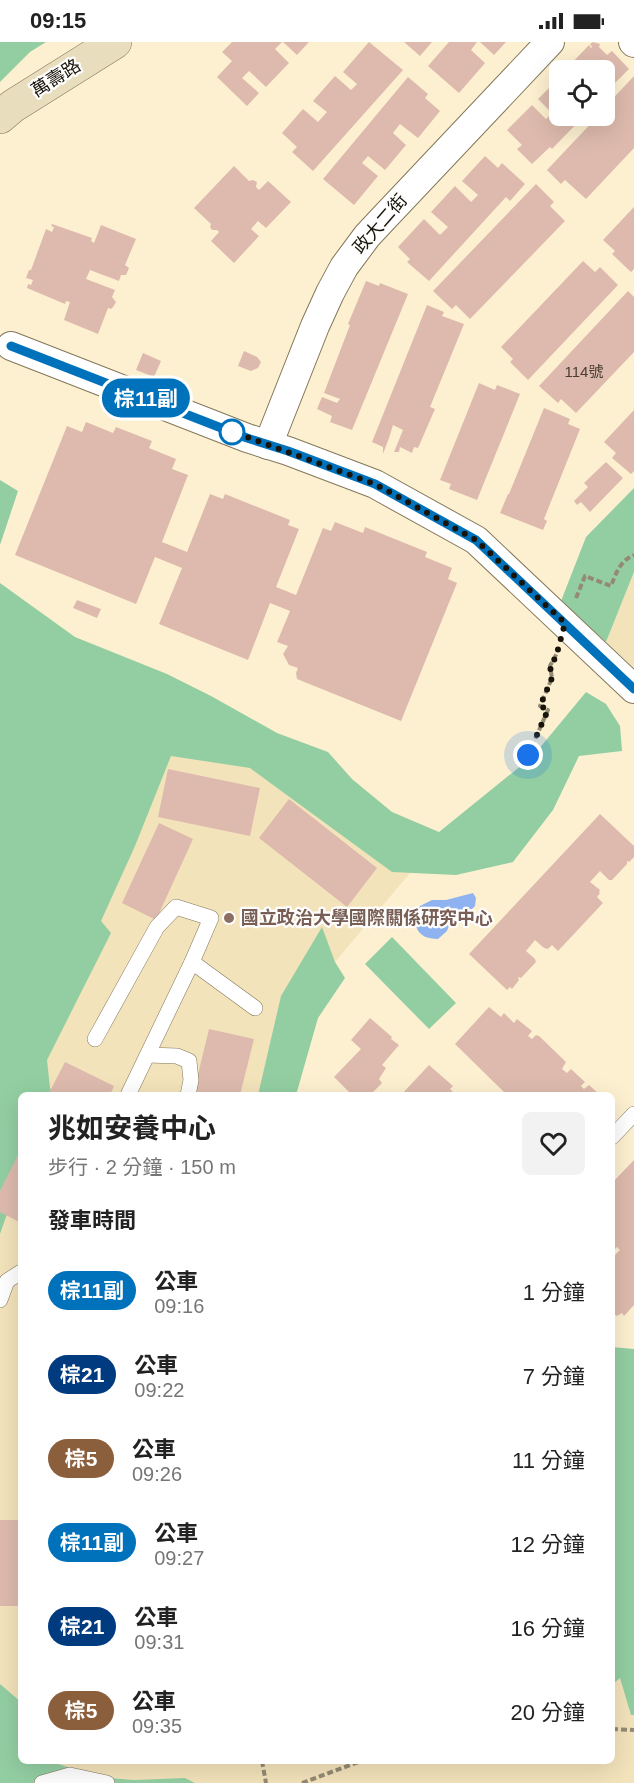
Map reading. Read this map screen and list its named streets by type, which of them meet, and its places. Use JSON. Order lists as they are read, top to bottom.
{
  "streets": {
    "street": ["萬壽路", "政大二街"]
  },
  "places": ["國立政治大學國際關係研究中心"],
  "lines": ["bus line 棕11副"],
  "house_numbers": ["114號"],
  "page": {
    "status": "09:15",
    "on_map": "棕11副",
    "heading": [
      ["兆如安養中心", "步行 · 2 分鐘 · 150 m"],
      "發車時間"
    ],
    "list": [
      {
        "mark": "棕11副",
        "name": "公車",
        "note": "09:16",
        "value": "1 分鐘"
      },
      {
        "mark": "棕21",
        "name": "公車",
        "note": "09:22",
        "value": "7 分鐘"
      },
      {
        "mark": "棕5",
        "name": "公車",
        "note": "09:26",
        "value": "11 分鐘"
      },
      {
        "mark": "棕11副",
        "name": "公車",
        "note": "09:27",
        "value": "12 分鐘"
      },
      {
        "mark": "棕21",
        "name": "公車",
        "note": "09:31",
        "value": "16 分鐘"
      },
      {
        "mark": "棕5",
        "name": "公車",
        "note": "09:35",
        "value": "20 分鐘"
      }
    ]
  }
}
